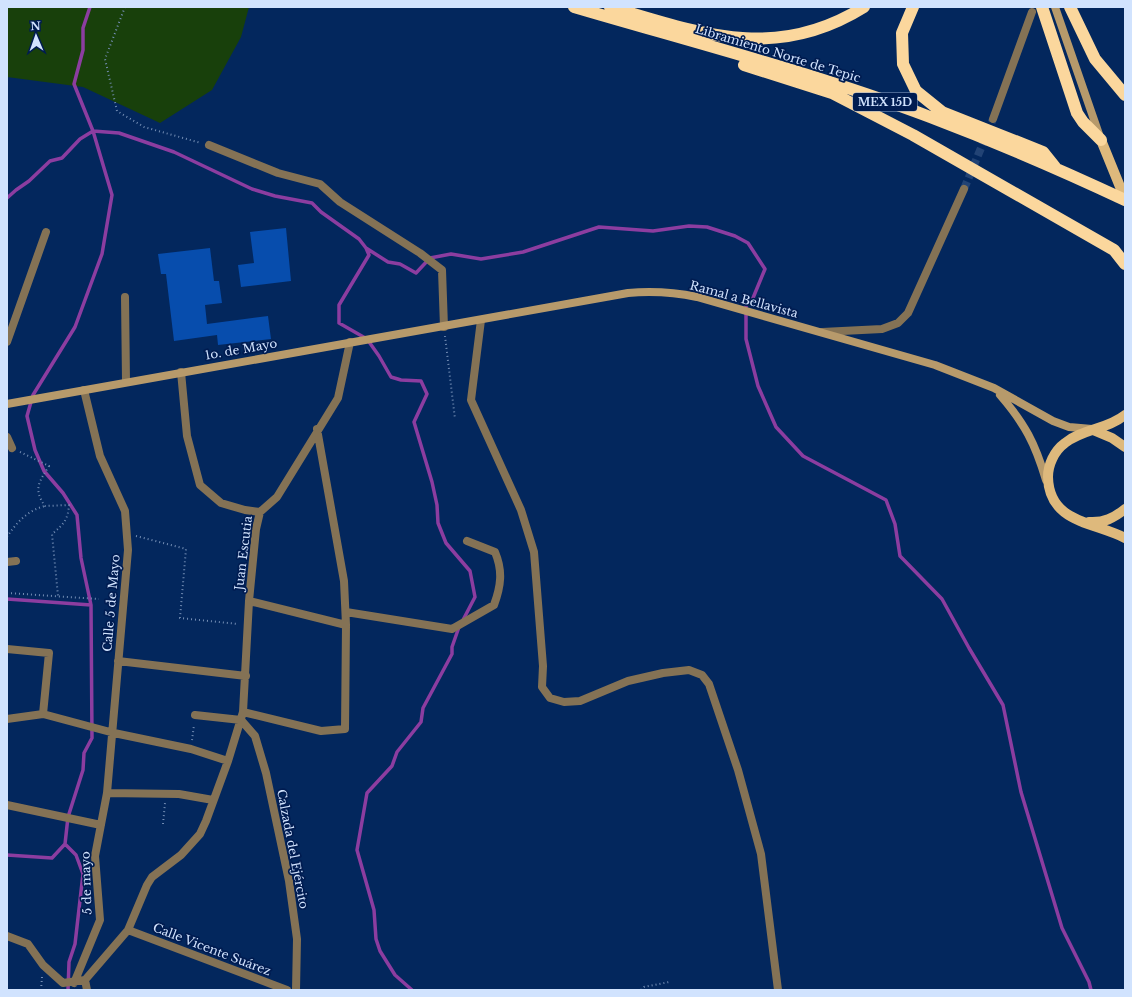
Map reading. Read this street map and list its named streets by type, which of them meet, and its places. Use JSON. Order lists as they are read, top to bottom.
{
  "streets": {
    "highway": ["Libramiento Norte de Tepic", "MEX 15D"],
    "street": [
      "Ramal a Bellavista",
      "1o. de Mayo",
      "Juan Escutia",
      "Calle 5 de Mayo",
      "Calzada del Ejército",
      "5 de mayo",
      "Calle Vicente Suárez"
    ]
  },
  "crossings": [
    ["Ramal a Bellavista", "1o. de Mayo"],
    ["1o. de Mayo", "Juan Escutia"],
    ["1o. de Mayo", "Calle 5 de Mayo"],
    ["Juan Escutia", "Calzada del Ejército"],
    ["Juan Escutia", "Calle Vicente Suárez"],
    ["Calle 5 de Mayo", "5 de mayo"]
  ],
  "north": "top"
}
